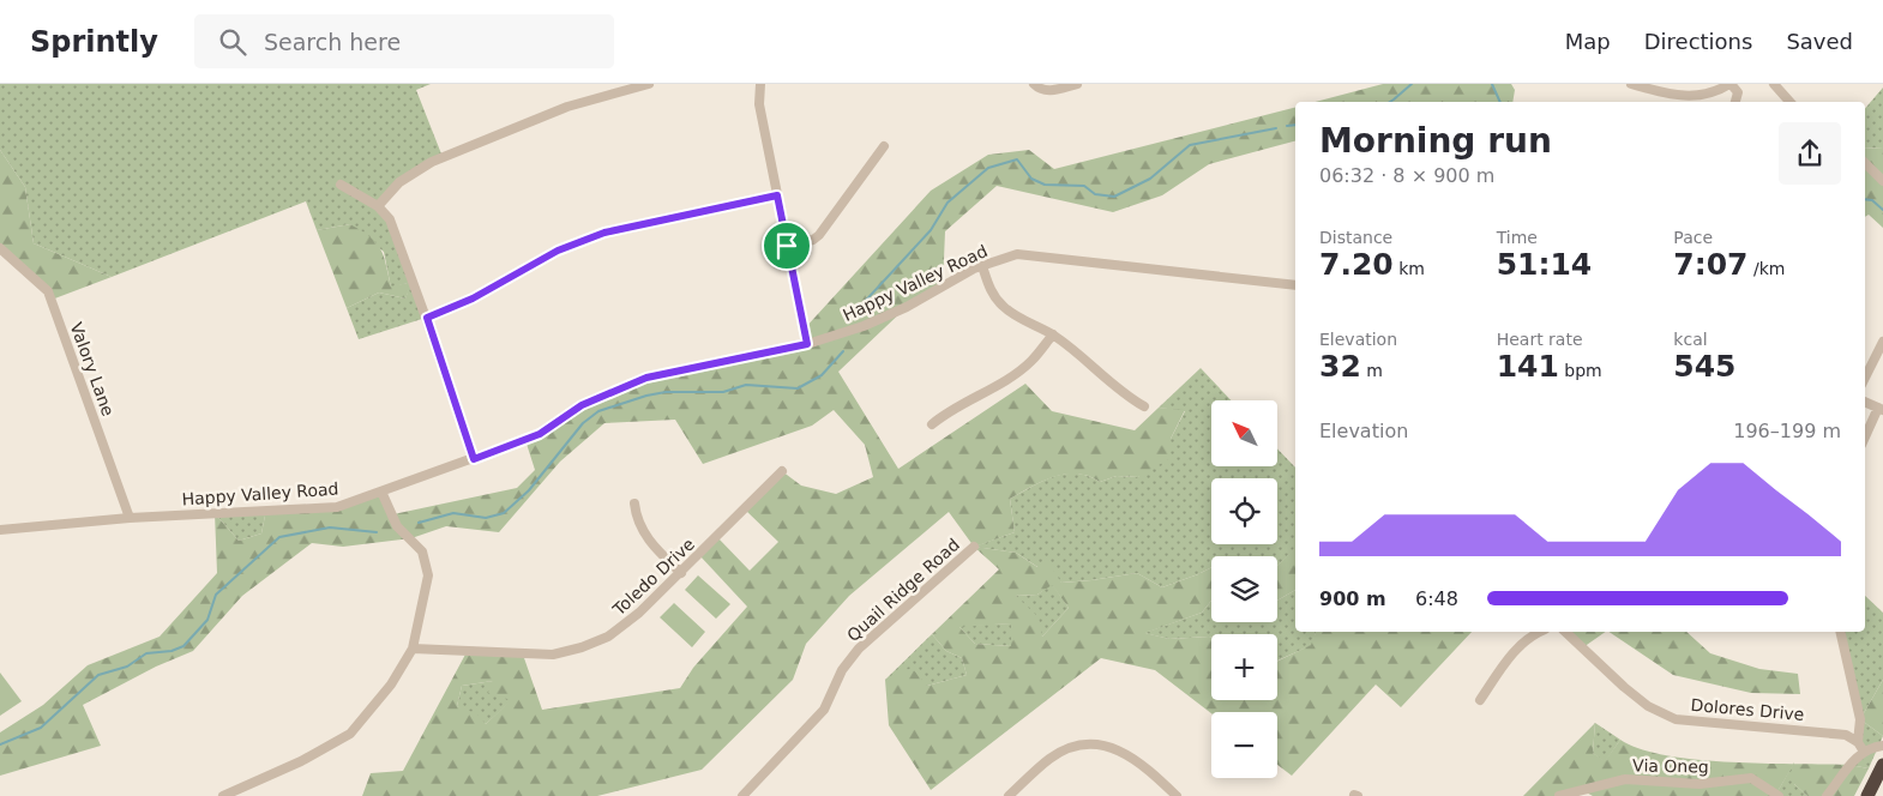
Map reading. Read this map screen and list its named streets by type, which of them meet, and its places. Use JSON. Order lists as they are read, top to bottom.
{
  "streets": {
    "street": [
      "Happy Valley Road",
      "Valory Lane",
      "Toledo Drive",
      "Quail Ridge Road",
      "Dolores Drive",
      "Via Oneg"
    ]
  },
  "crossings": [
    ["Happy Valley Road", "Valory Lane"]
  ],
  "north": "top left",
  "page": {
    "header": "Sprintly",
    "search": "Search here",
    "nav": ["Map", "Directions", "Saved"],
    "heading": ["Morning run", "06:32 · 8 × 900 m"],
    "stats": [
      ["Distance", "7.20 km"],
      ["Time", "51:14"],
      ["Pace", "7:07 /km"],
      ["Elevation", "32 m"],
      ["Heart rate", "141 bpm"],
      ["kcal", "545"]
    ],
    "map_buttons": ["+", "−"],
    "chart": ["Elevation", "196–199 m"],
    "list": [
      {
        "name": "900 m",
        "note": "6:48"
      }
    ]
  }
}
